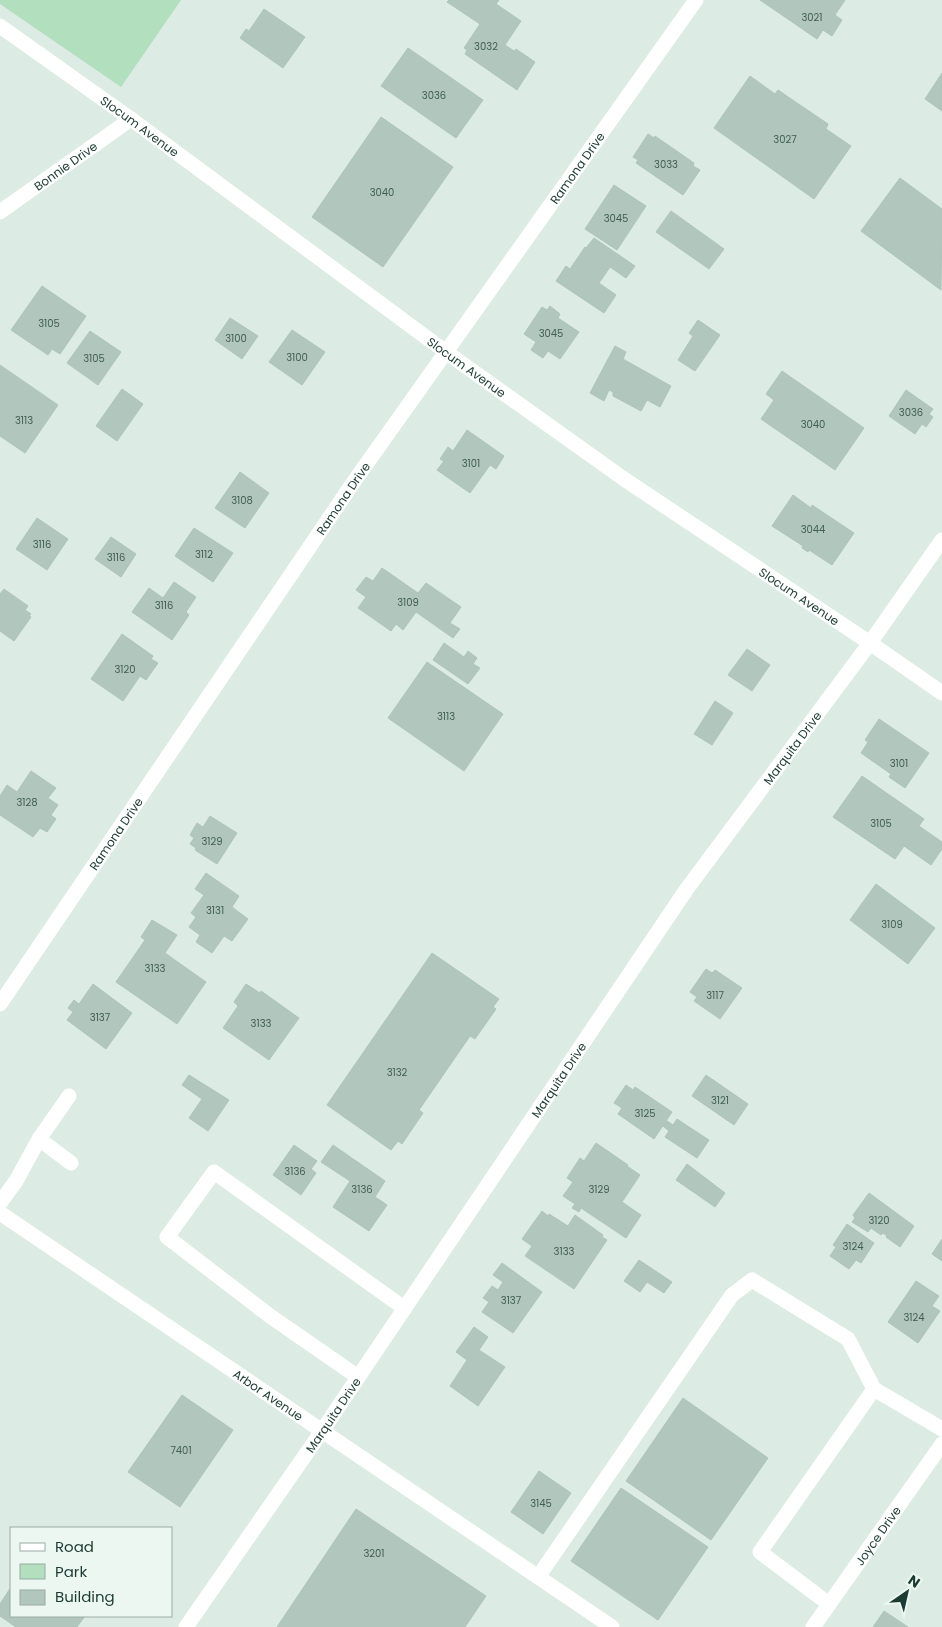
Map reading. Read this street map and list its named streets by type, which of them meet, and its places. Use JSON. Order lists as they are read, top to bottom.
{
  "streets": {
    "street": [
      "Slocum Avenue",
      "Bonnie Drive",
      "Ramona Drive",
      "Marquita Drive",
      "Arbor Avenue",
      "Joyce Drive"
    ]
  },
  "crossings": [
    ["Slocum Avenue", "Bonnie Drive"],
    ["Slocum Avenue", "Ramona Drive"],
    ["Slocum Avenue", "Marquita Drive"],
    ["Marquita Drive", "Arbor Avenue"]
  ],
  "house_numbers": [
    "3021",
    "3032",
    "3036",
    "3027",
    "3033",
    "3040",
    "3045",
    "3105",
    "3045",
    "3100",
    "3100",
    "3105",
    "3036",
    "3113",
    "3040",
    "3101",
    "3108",
    "3044",
    "3116",
    "3112",
    "3116",
    "3109",
    "3116",
    "3120",
    "3113",
    "3101",
    "3128",
    "3105",
    "3129",
    "3131",
    "3109",
    "3133",
    "3117",
    "3137",
    "3133",
    "3132",
    "3121",
    "3125",
    "3136",
    "3136",
    "3129",
    "3120",
    "3124",
    "3133",
    "3137",
    "3124",
    "7401",
    "3145",
    "3201"
  ],
  "legend": ["Road", "Park", "Building"],
  "north": "top right"
}
